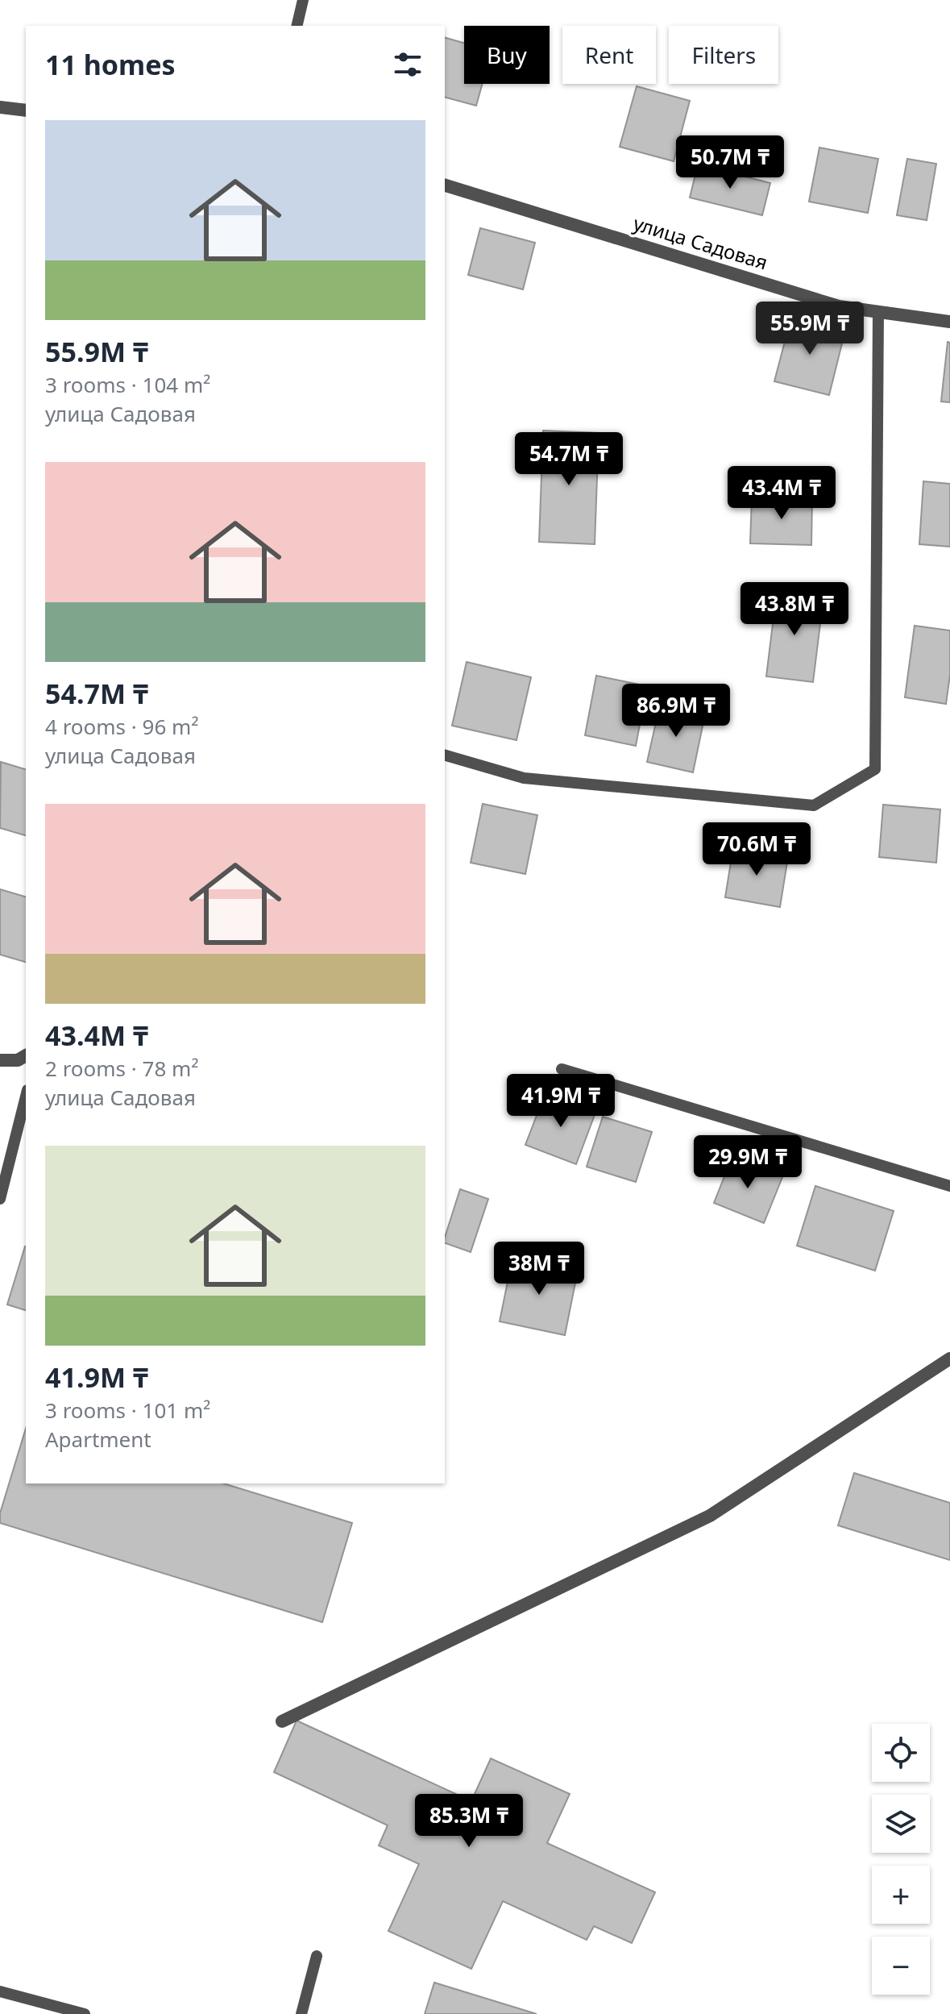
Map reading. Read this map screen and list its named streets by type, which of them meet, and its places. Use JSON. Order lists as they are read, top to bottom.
{
  "streets": {
    "street": ["улица Садовая"]
  },
  "page": {
    "chip": ["Buy", "Rent", "Filters"],
    "heading": "11 homes",
    "list": [
      {
        "name": "55.9M ₸",
        "note": "3 rooms · 104 m² · улица Садовая"
      },
      {
        "name": "54.7M ₸",
        "note": "4 rooms · 96 m² · улица Садовая"
      },
      {
        "name": "43.4M ₸",
        "note": "2 rooms · 78 m² · улица Садовая"
      },
      {
        "name": "41.9M ₸",
        "note": "3 rooms · 101 m² · Apartment"
      }
    ],
    "price": [
      "50.7M ₸",
      "55.9M ₸",
      "54.7M ₸",
      "43.4M ₸",
      "43.8M ₸",
      "86.9M ₸",
      "70.6M ₸",
      "41.9M ₸",
      "29.9M ₸",
      "38M ₸",
      "85.3M ₸"
    ],
    "map_buttons": ["+", "−"]
  }
}
